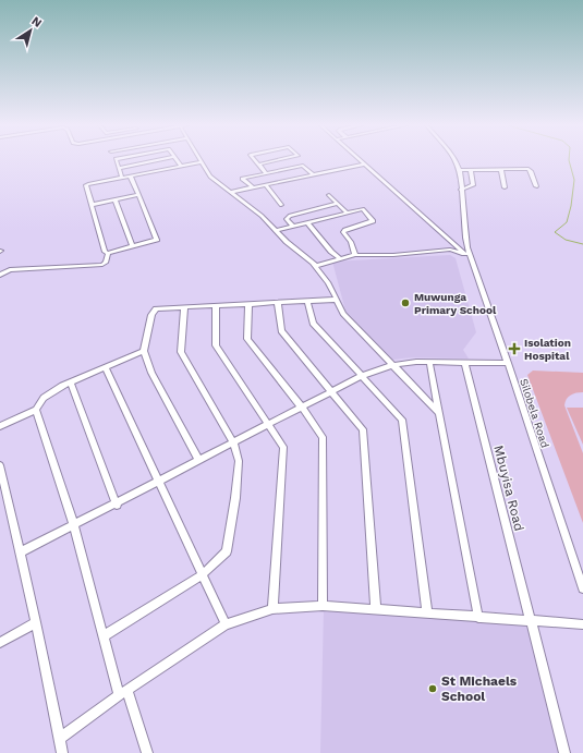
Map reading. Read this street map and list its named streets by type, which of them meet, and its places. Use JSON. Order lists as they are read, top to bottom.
{
  "streets": {
    "street": ["Silobela Road", "Mbuyisa Road"]
  },
  "places": {
    "other": ["Muwunga Primary School", "St Michaels School"],
    "health": ["Isolation Hospital"]
  },
  "north": "top right"
}
